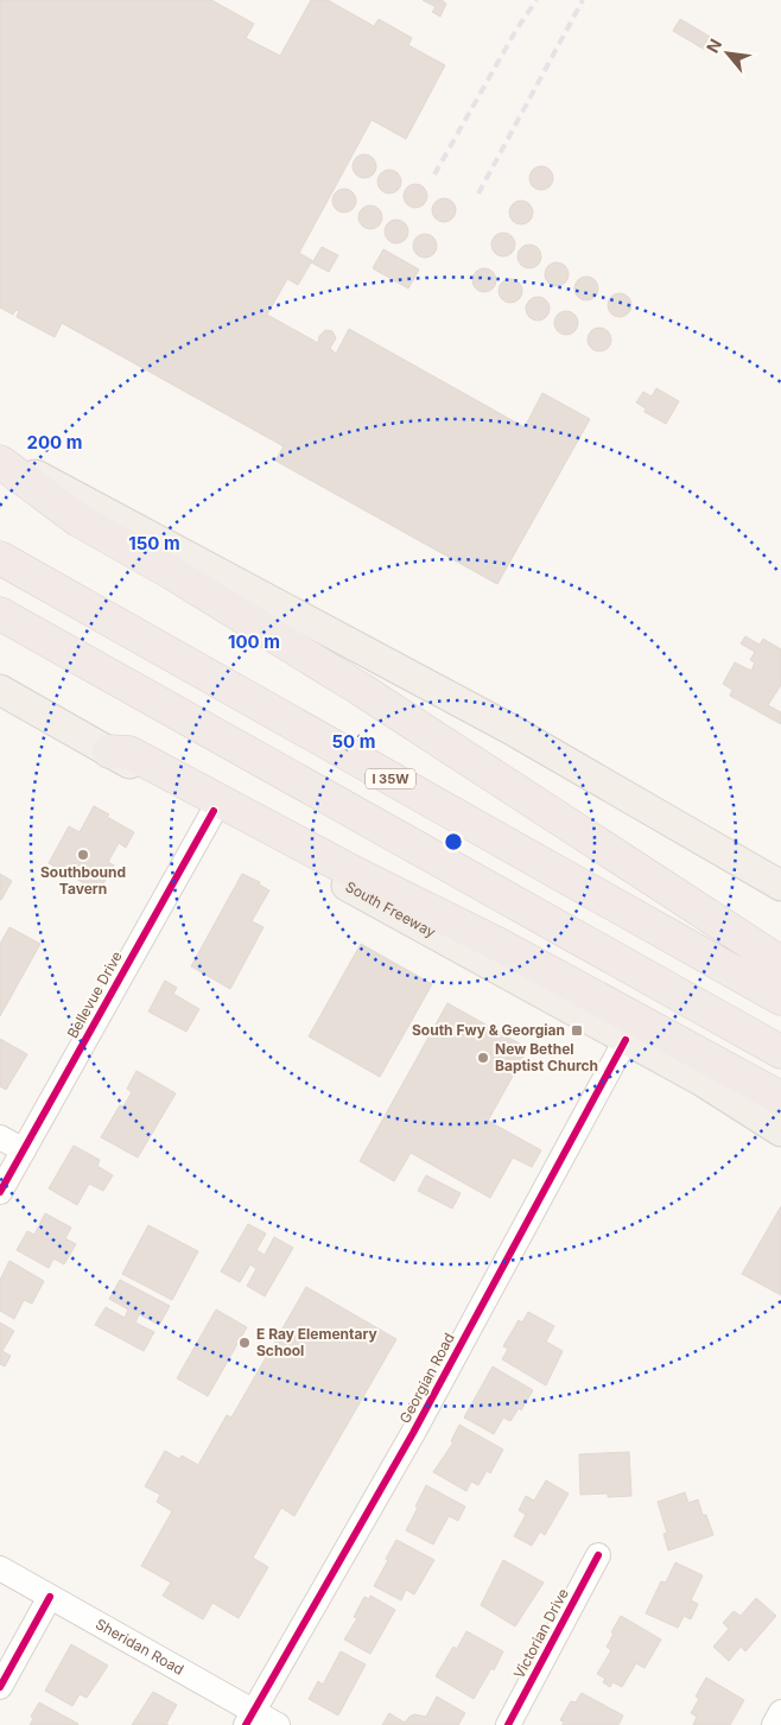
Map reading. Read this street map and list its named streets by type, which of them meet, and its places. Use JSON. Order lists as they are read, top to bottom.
{
  "streets": {
    "highway": ["I 35W"],
    "main road": ["South Freeway"],
    "street": [
      "Bellevue Drive",
      "Georgian Road",
      "Victorian Drive",
      "Sheridan Road"
    ]
  },
  "crossings": [
    ["South Freeway", "Bellevue Drive"],
    ["South Freeway", "Georgian Road"],
    ["Georgian Road", "Sheridan Road"]
  ],
  "places": {
    "other": ["Southbound Tavern", "New Bethel Baptist Church", "E Ray Elementary School"],
    "transit": ["South Fwy & Georgian"]
  },
  "north": "top left",
  "rings": [
    "200 m",
    "150 m",
    "100 m",
    "50 m"
  ]
}
